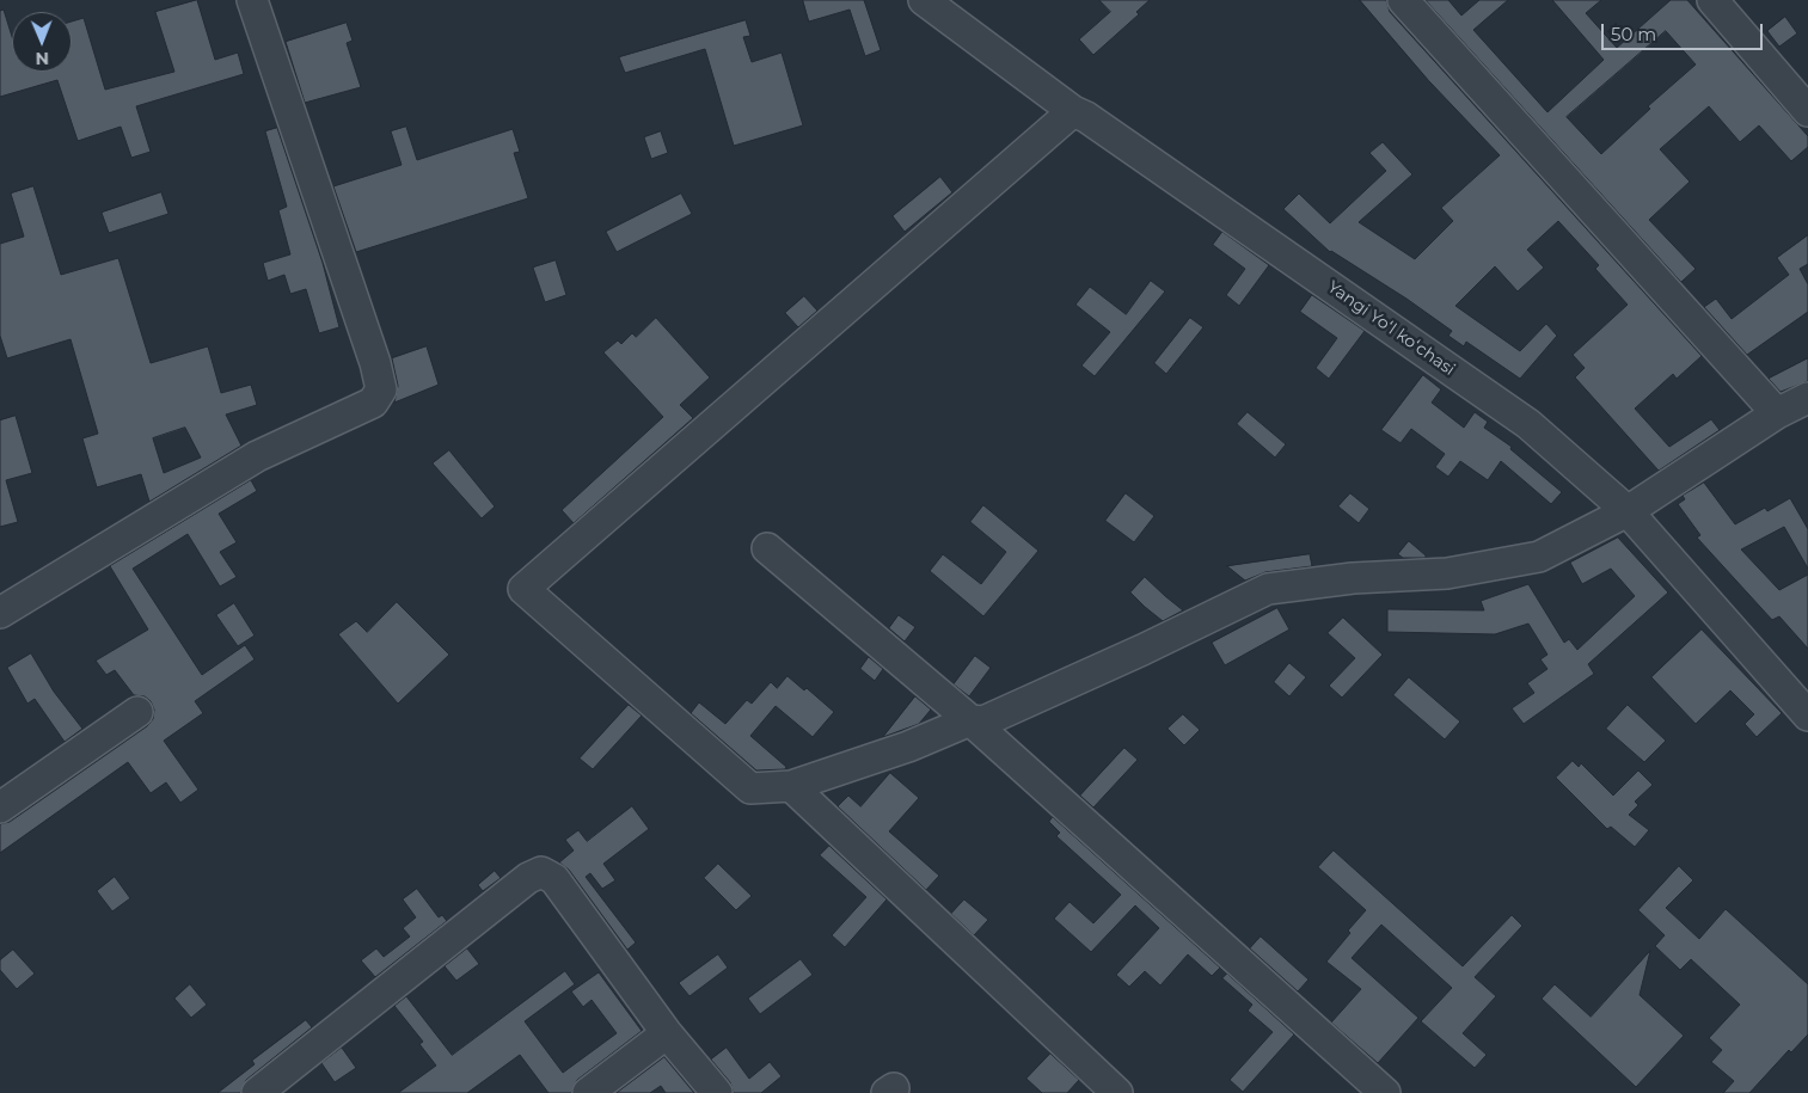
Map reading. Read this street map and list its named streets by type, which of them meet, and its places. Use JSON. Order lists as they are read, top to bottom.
{
  "streets": {
    "street": ["Yangi Yoʻl koʻchasi"]
  },
  "scale_bar": "50 m",
  "north": "bottom"
}
